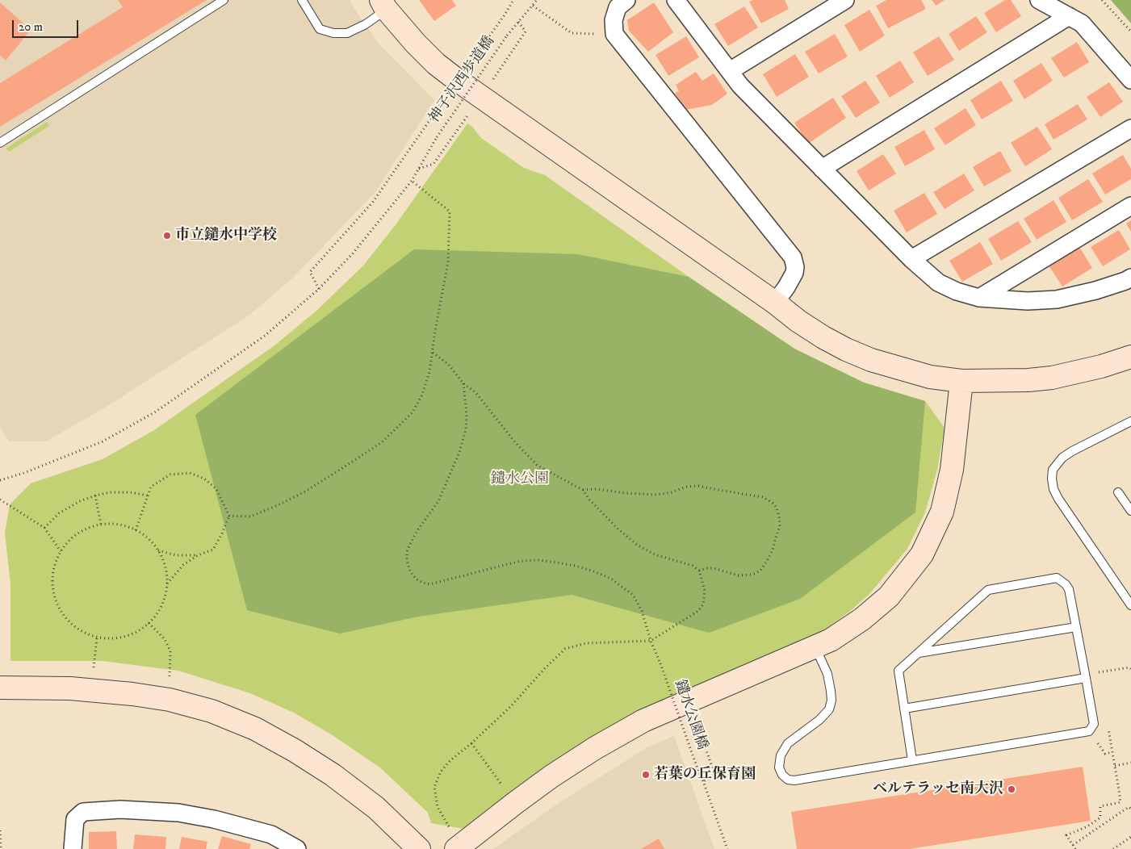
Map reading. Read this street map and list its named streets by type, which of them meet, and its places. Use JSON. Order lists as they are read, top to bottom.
{
  "streets": {
    "path": ["神子沢西歩道橋", "鑓水公園橋"]
  },
  "parks": ["鑓水公園"],
  "places": ["市立鑓水中学校", "若葉の丘保育園", "ベルテラッセ南大沢"],
  "scale_bar": "20 m"
}
